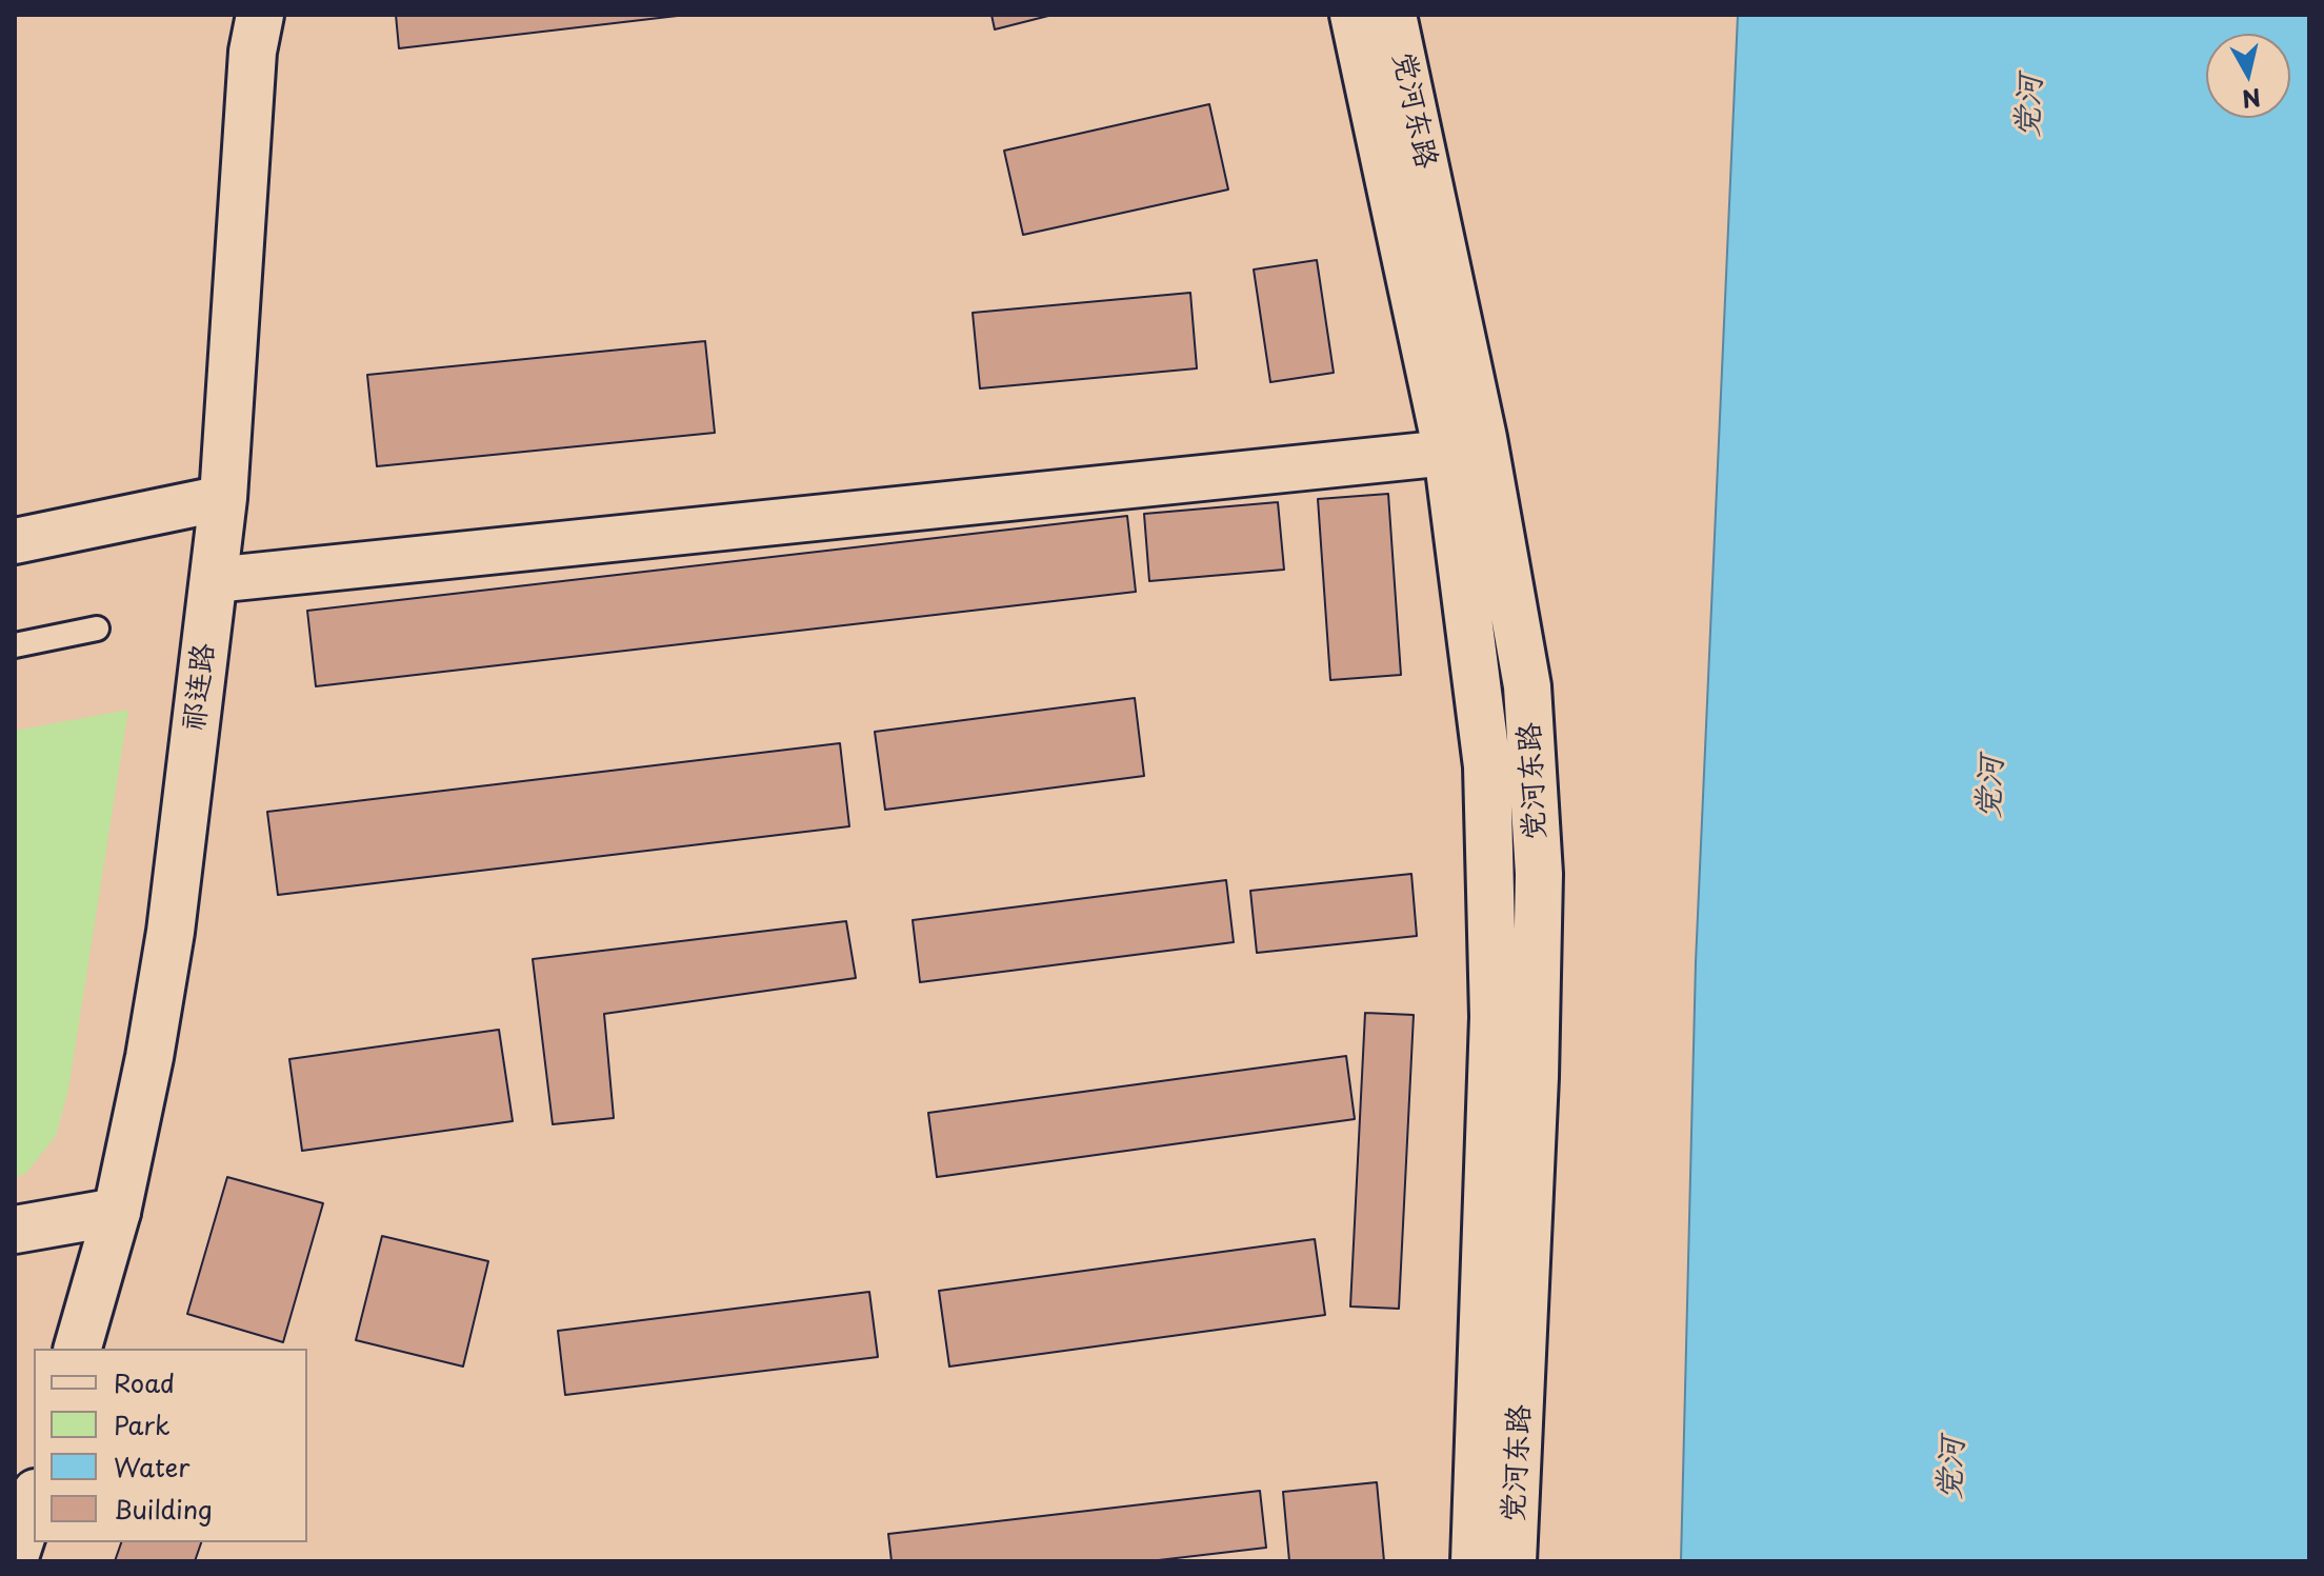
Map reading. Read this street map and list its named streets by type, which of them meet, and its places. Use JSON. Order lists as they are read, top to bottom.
{
  "streets": {
    "main road": ["党河东路", "祁连路"]
  },
  "water": ["党河"],
  "legend": [
    "Road",
    "Park",
    "Water",
    "Building"
  ],
  "north": "bottom"
}
